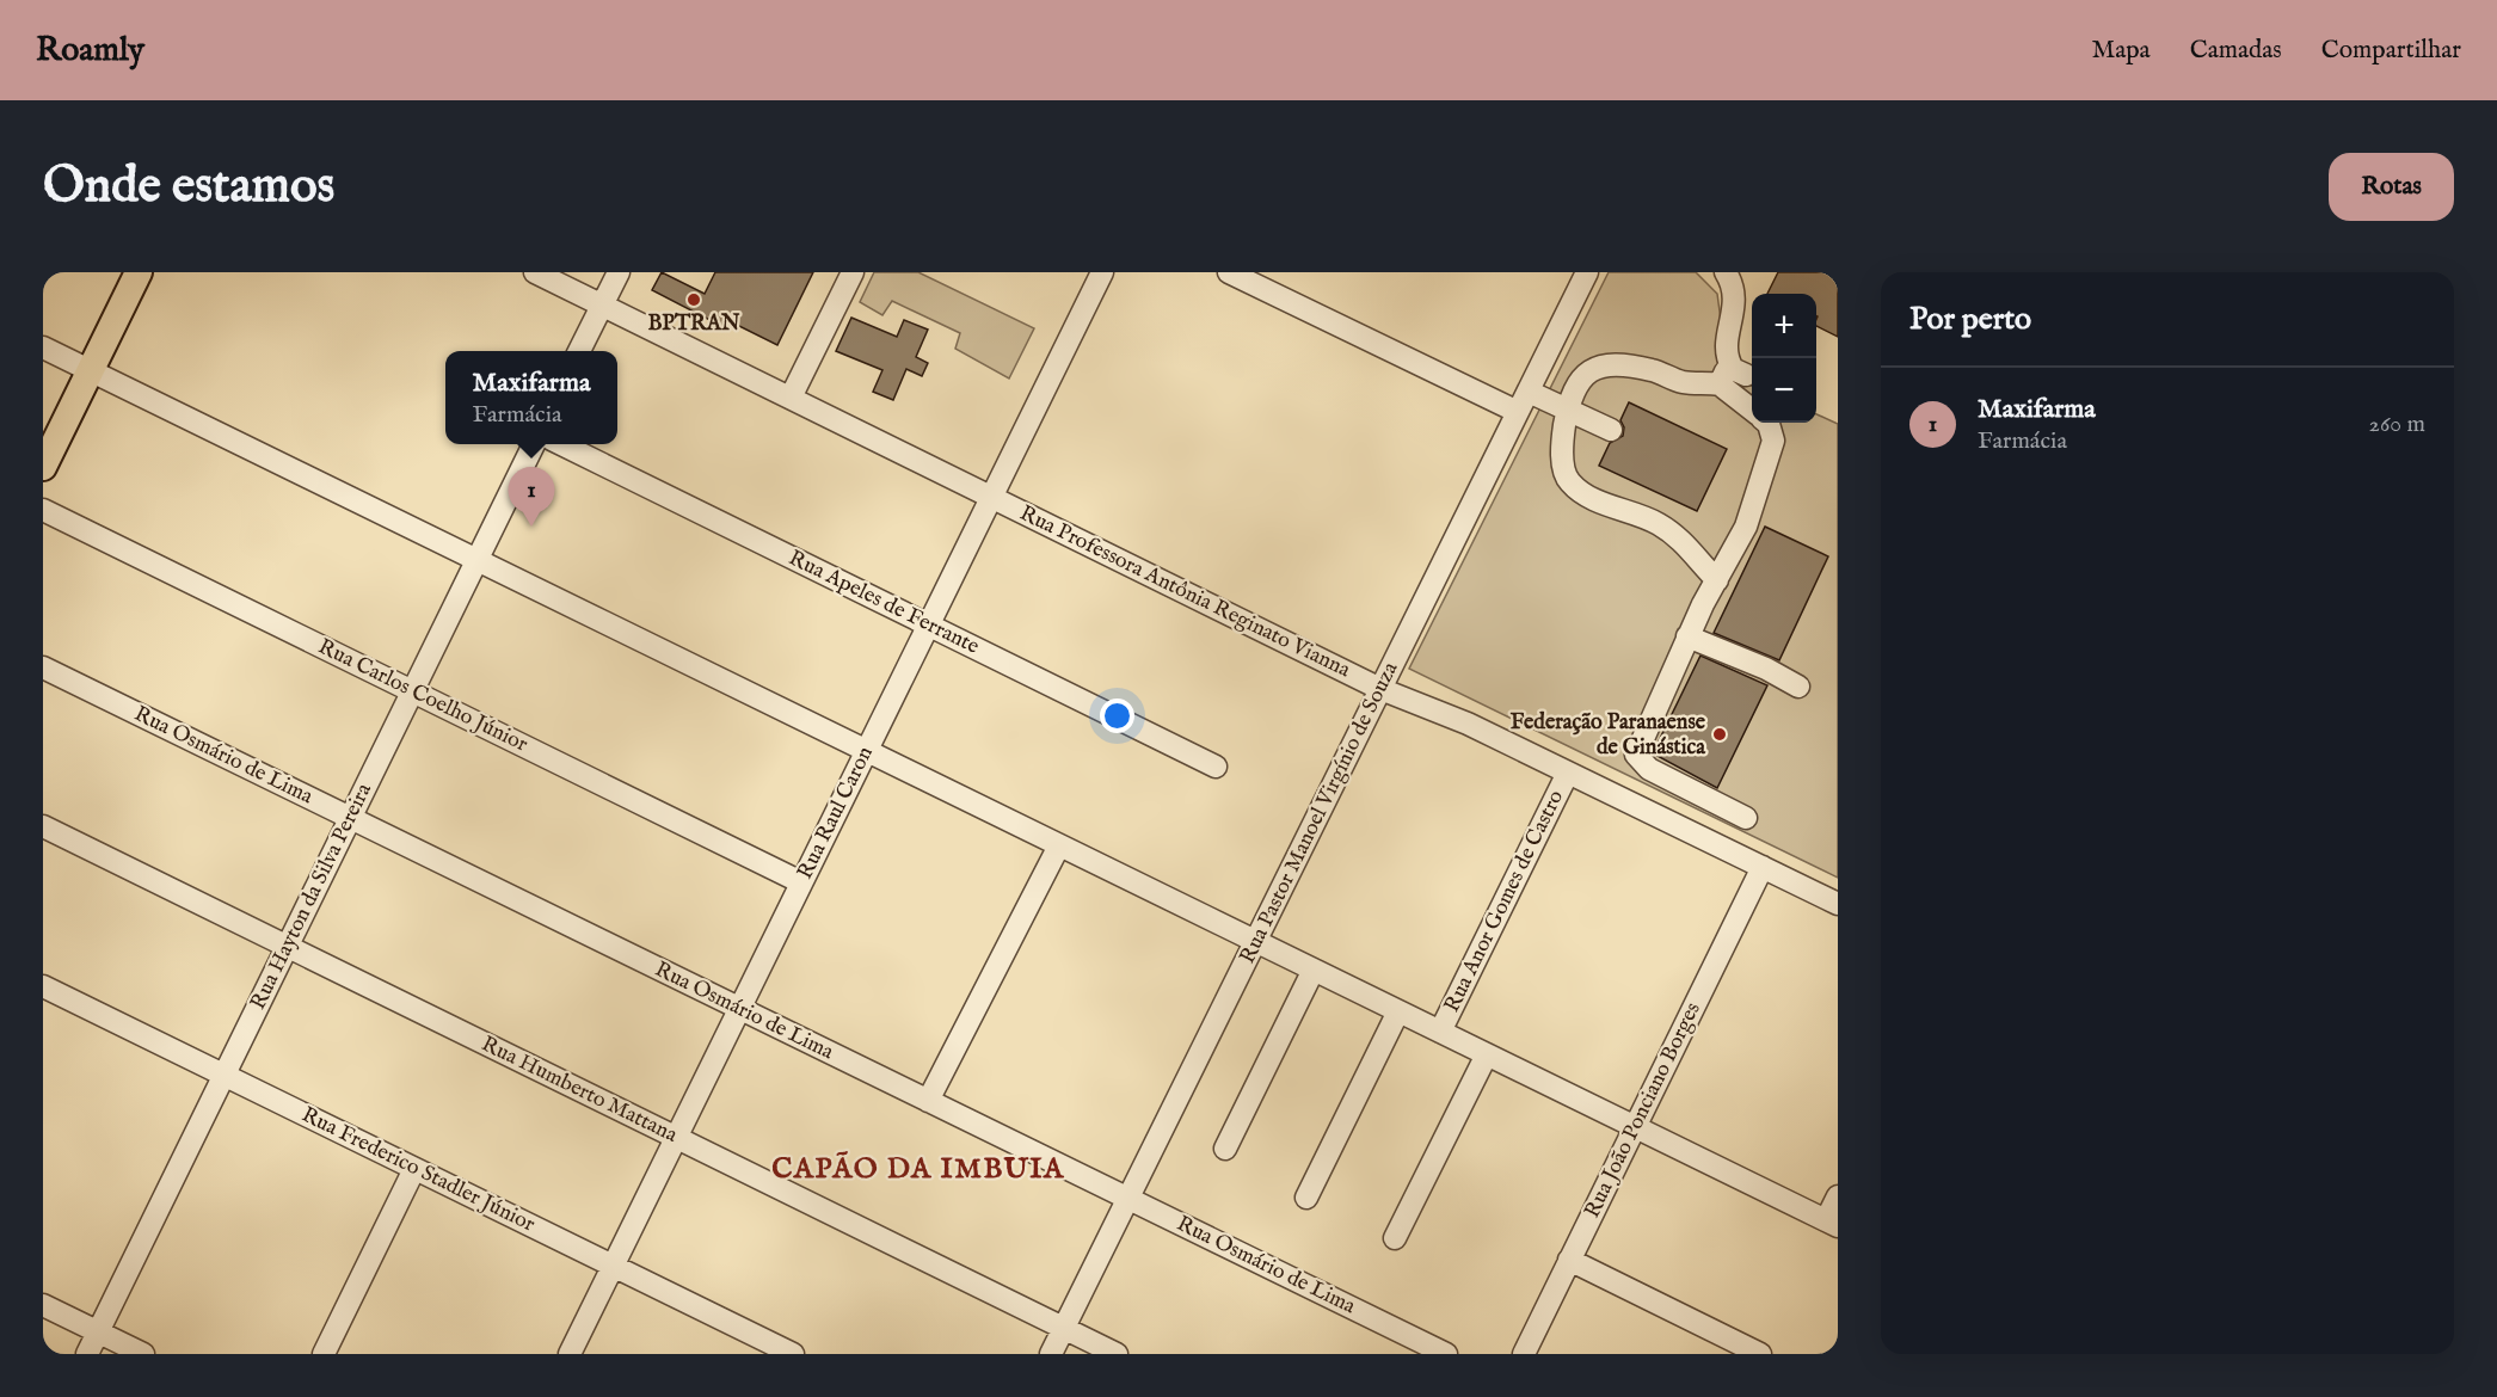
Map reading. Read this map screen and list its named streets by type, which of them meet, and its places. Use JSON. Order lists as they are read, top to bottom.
{
  "streets": {
    "street": [
      "Rua Professora Antônia Reginato Vianna",
      "Rua Apeles de Ferrante",
      "Rua Carlos Coelho Júnior",
      "Rua Osmário de Lima",
      "Rua Raul Caron",
      "Rua Pastor Manoel Virgínio de Souza",
      "Rua Hayton da Silva Pereira",
      "Rua Anor Gomes de Castro",
      "Rua Humberto Mattana",
      "Rua João Ponciano Borges",
      "Rua Frederico Stadler Júnior"
    ]
  },
  "crossings": [
    ["Rua Professora Antônia Reginato Vianna", "Rua Raul Caron"],
    ["Rua Professora Antônia Reginato Vianna", "Rua Pastor Manoel Virgínio de Souza"],
    ["Rua Professora Antônia Reginato Vianna", "Rua Anor Gomes de Castro"],
    ["Rua Professora Antônia Reginato Vianna", "Rua João Ponciano Borges"],
    ["Rua Apeles de Ferrante", "Rua Raul Caron"],
    ["Rua Carlos Coelho Júnior", "Rua Raul Caron"],
    ["Rua Carlos Coelho Júnior", "Rua Hayton da Silva Pereira"],
    ["Rua Osmário de Lima", "Rua Raul Caron"],
    ["Rua Osmário de Lima", "Rua Pastor Manoel Virgínio de Souza"],
    ["Rua Osmário de Lima", "Rua Hayton da Silva Pereira"],
    ["Rua Raul Caron", "Rua Humberto Mattana"],
    ["Rua Raul Caron", "Rua Frederico Stadler Júnior"],
    ["Rua Pastor Manoel Virgínio de Souza", "Rua Humberto Mattana"],
    ["Rua Hayton da Silva Pereira", "Rua Humberto Mattana"],
    ["Rua Hayton da Silva Pereira", "Rua Frederico Stadler Júnior"]
  ],
  "districts": ["CAPÃO DA IMBUIA"],
  "places": ["BPTRAN", "Federação Paranaense de Ginástica"],
  "page": {
    "header": "Roamly",
    "nav": ["Mapa", "Camadas", "Compartilhar"],
    "buttons": "Rotas",
    "title": "Onde estamos",
    "heading": "Por perto",
    "map_buttons": ["+", "−"],
    "popup": ["Maxifarma", "Farmácia"],
    "list": [
      {
        "mark": "1",
        "name": "Maxifarma",
        "note": "Farmácia",
        "value": "260 m"
      }
    ],
    "pins": "1"
  }
}
